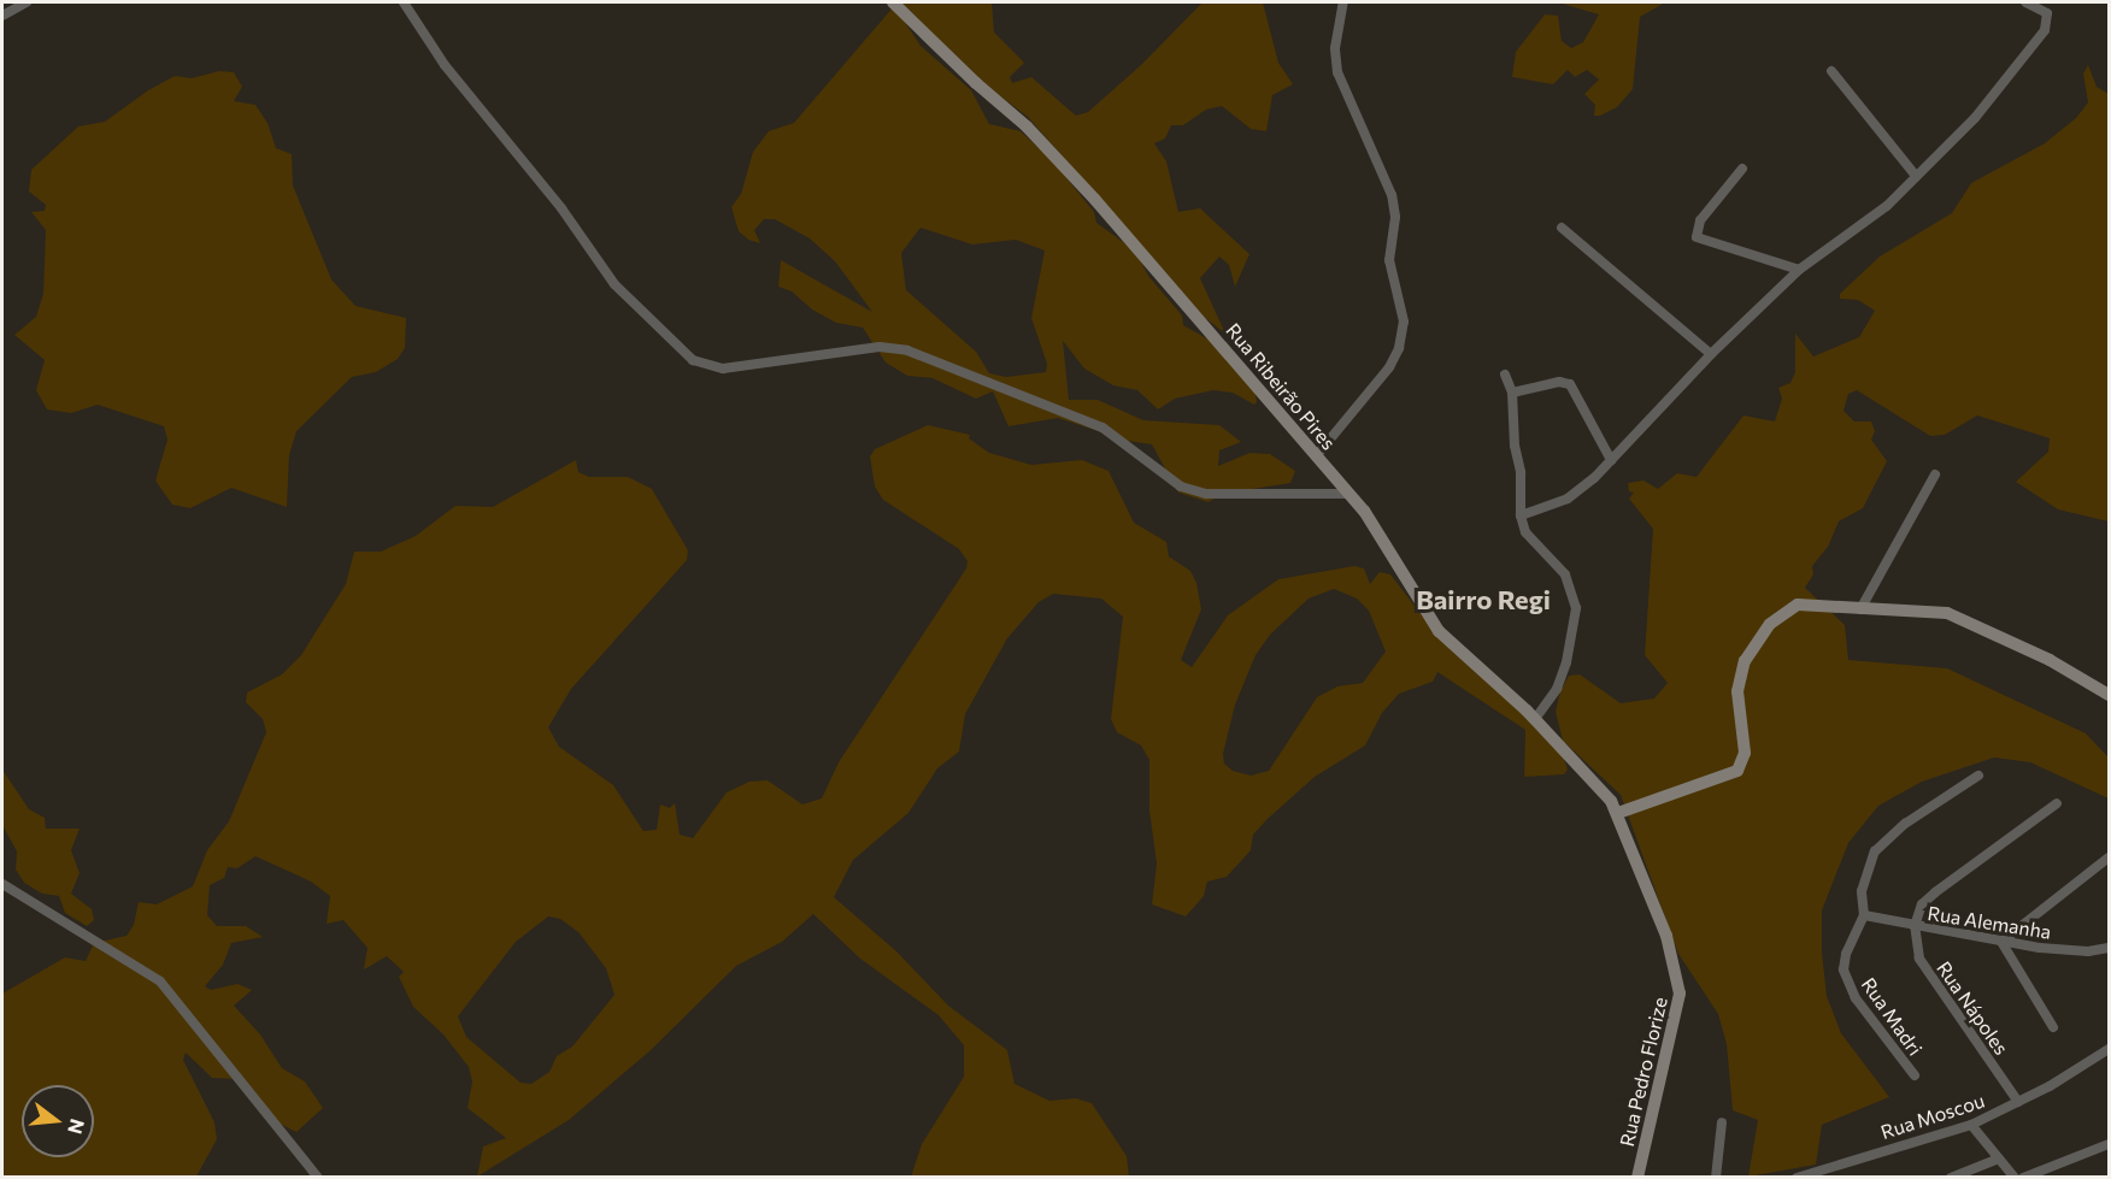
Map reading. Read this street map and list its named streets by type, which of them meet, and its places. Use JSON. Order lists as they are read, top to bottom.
{
  "streets": {
    "street": [
      "Rua Ribeirão Pires",
      "Rua Alemanha",
      "Rua Nápoles",
      "Rua Madri",
      "Rua Pedro Florize",
      "Rua Moscou"
    ]
  },
  "crossings": [
    ["Rua Ribeirão Pires", "Rua Pedro Florize"],
    ["Rua Alemanha", "Rua Nápoles"],
    ["Rua Alemanha", "Rua Madri"],
    ["Rua Nápoles", "Rua Moscou"]
  ],
  "districts": ["Bairro Regi"],
  "north": "right"
}
